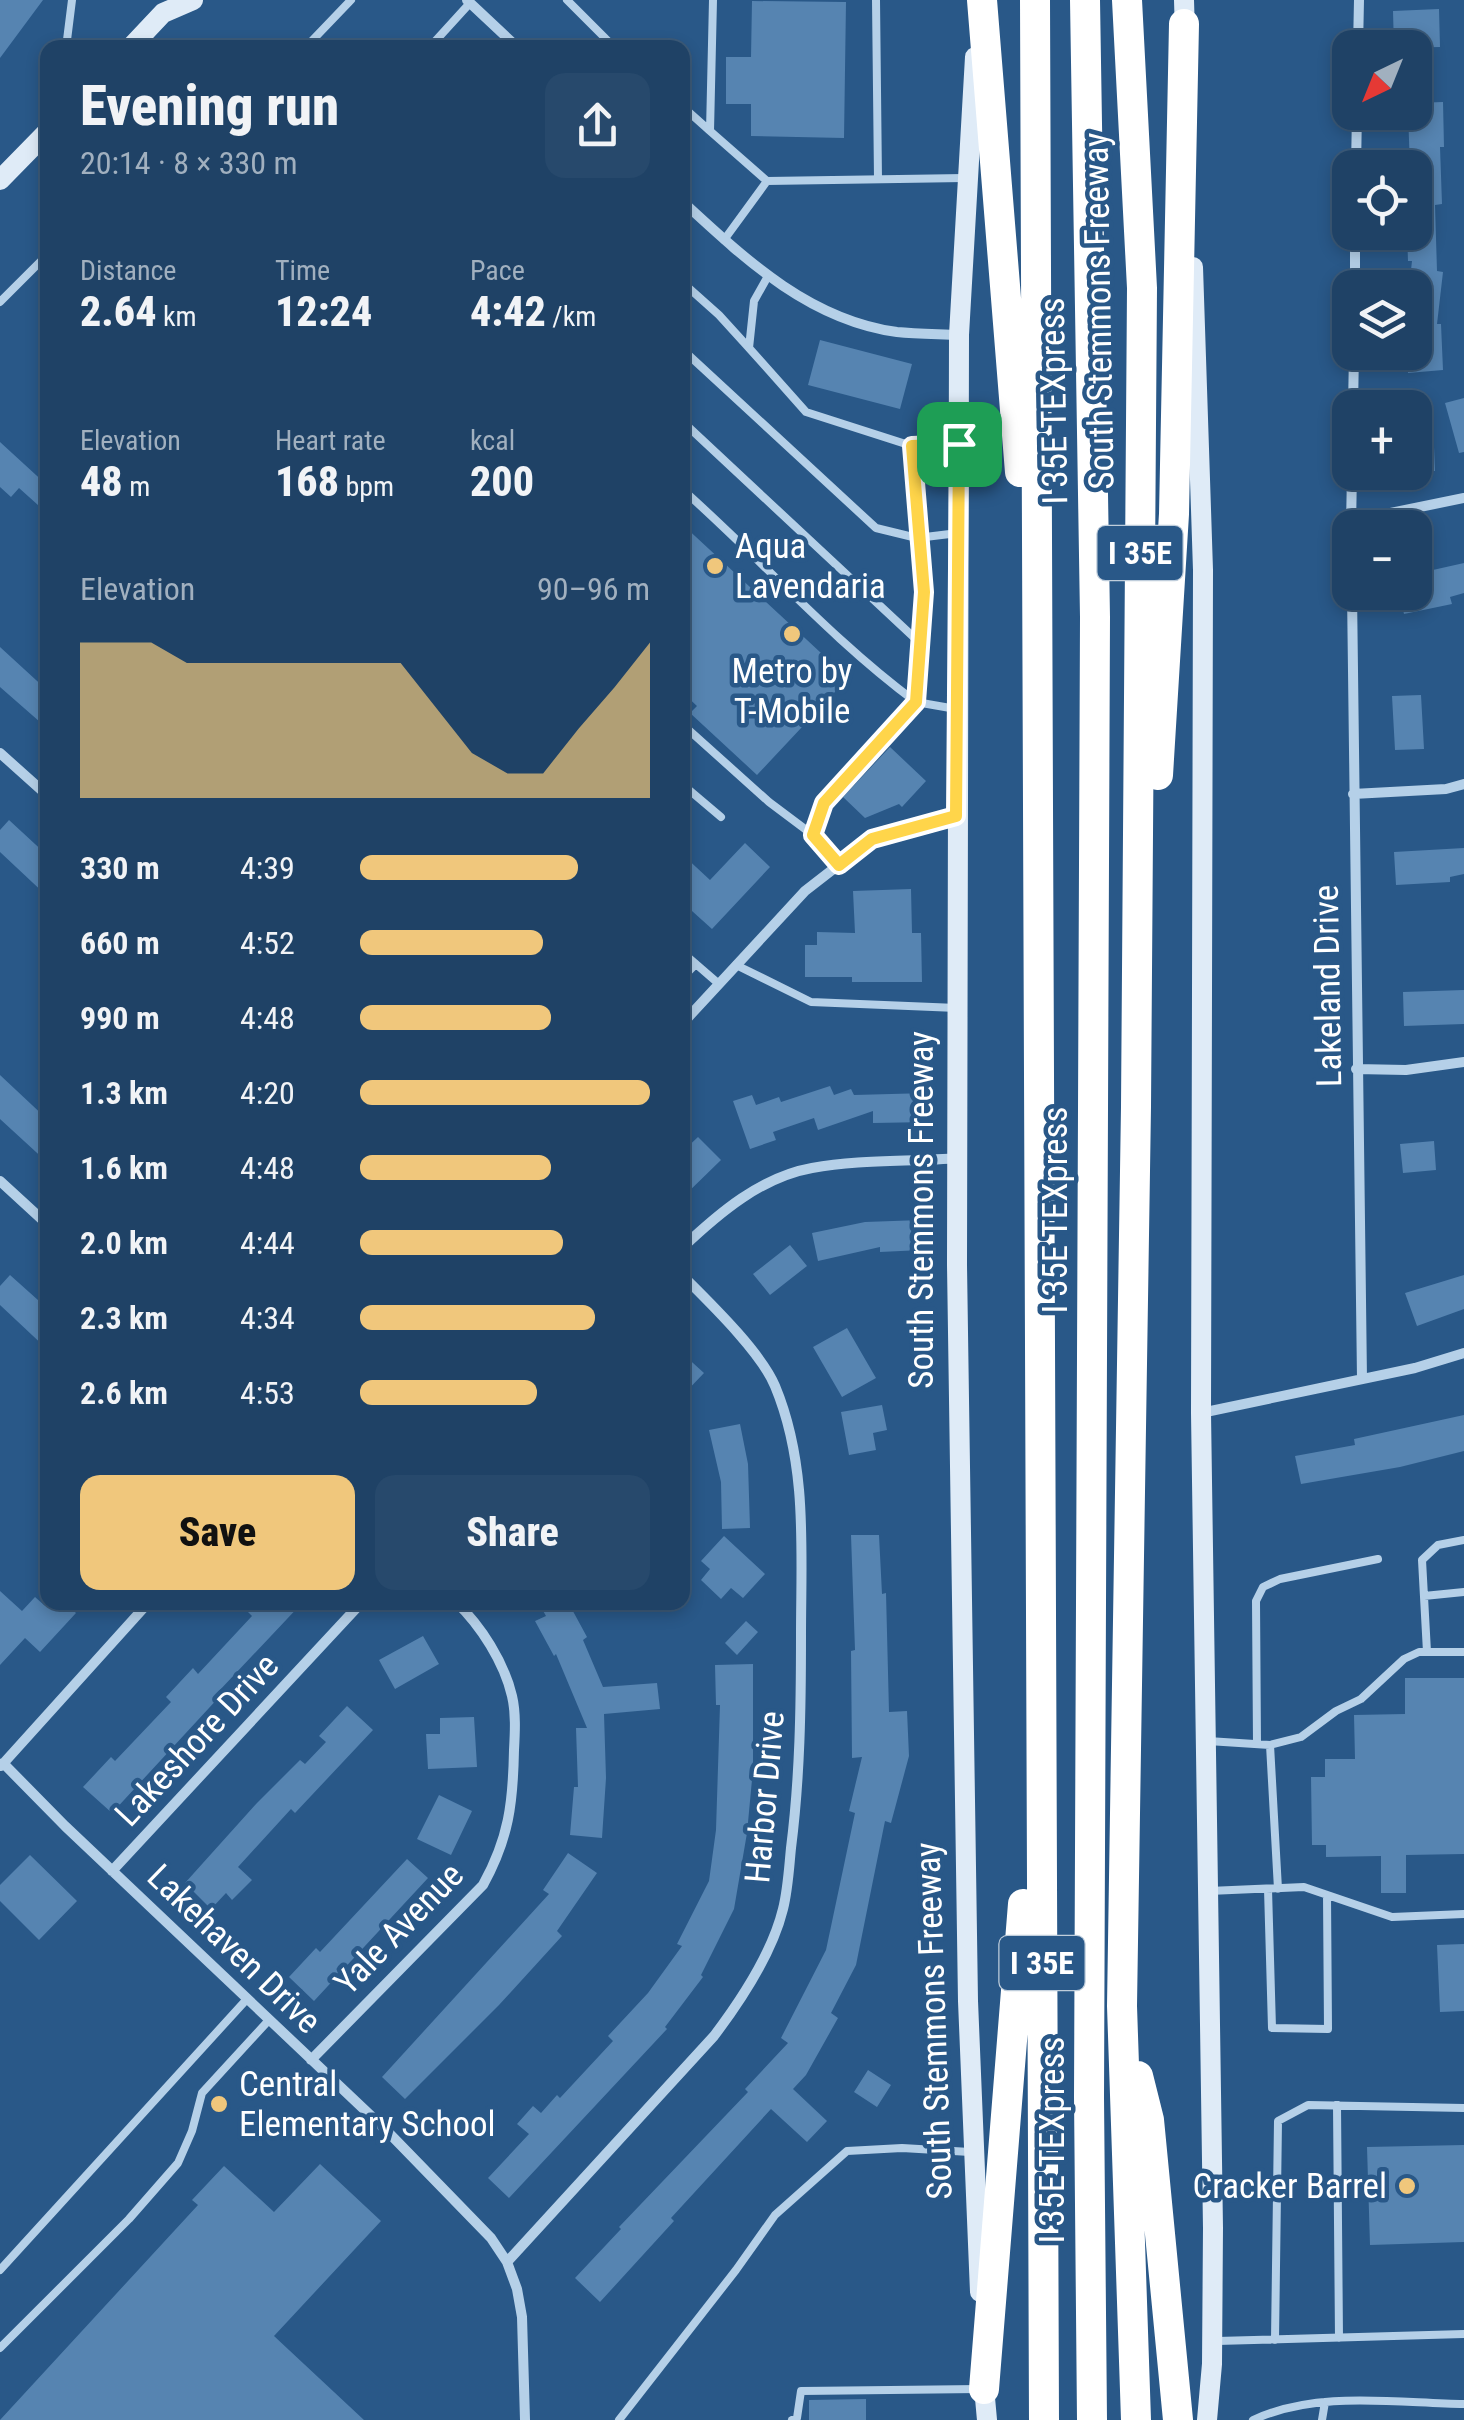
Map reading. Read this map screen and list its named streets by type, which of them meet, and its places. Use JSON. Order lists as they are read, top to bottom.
{
  "streets": {
    "highway": ["South Stemmons Freeway", "I 35E TEXpress", "I 35E"],
    "street": [
      "Lakeland Drive",
      "Lakeshore Drive",
      "Harbor Drive",
      "Yale Avenue",
      "Lakehaven Drive"
    ]
  },
  "crossings": [
    ["Lakeshore Drive", "Lakehaven Drive"],
    ["Harbor Drive", "Lakehaven Drive"],
    ["Yale Avenue", "Lakehaven Drive"]
  ],
  "places": [
    "Aqua Lavendaria",
    "Metro by T-Mobile",
    "Central Elementary School",
    "Cracker Barrel"
  ],
  "north": "bottom left",
  "page": {
    "map_buttons": ["+", "−"],
    "heading": ["Evening run", "20:14 · 8 × 330 m"],
    "stats": [
      ["Distance", "2.64 km"],
      ["Time", "12:24"],
      ["Pace", "4:42 /km"],
      ["Elevation", "48 m"],
      ["Heart rate", "168 bpm"],
      ["kcal", "200"]
    ],
    "chart": ["Elevation", "90–96 m"],
    "list": [
      {
        "name": "330 m",
        "note": "4:39"
      },
      {
        "name": "660 m",
        "note": "4:52"
      },
      {
        "name": "990 m",
        "note": "4:48"
      },
      {
        "name": "1.3 km",
        "note": "4:20"
      },
      {
        "name": "1.6 km",
        "note": "4:48"
      },
      {
        "name": "2.0 km",
        "note": "4:44"
      },
      {
        "name": "2.3 km",
        "note": "4:34"
      },
      {
        "name": "2.6 km",
        "note": "4:53"
      }
    ],
    "buttons": ["Save", "Share"]
  }
}
